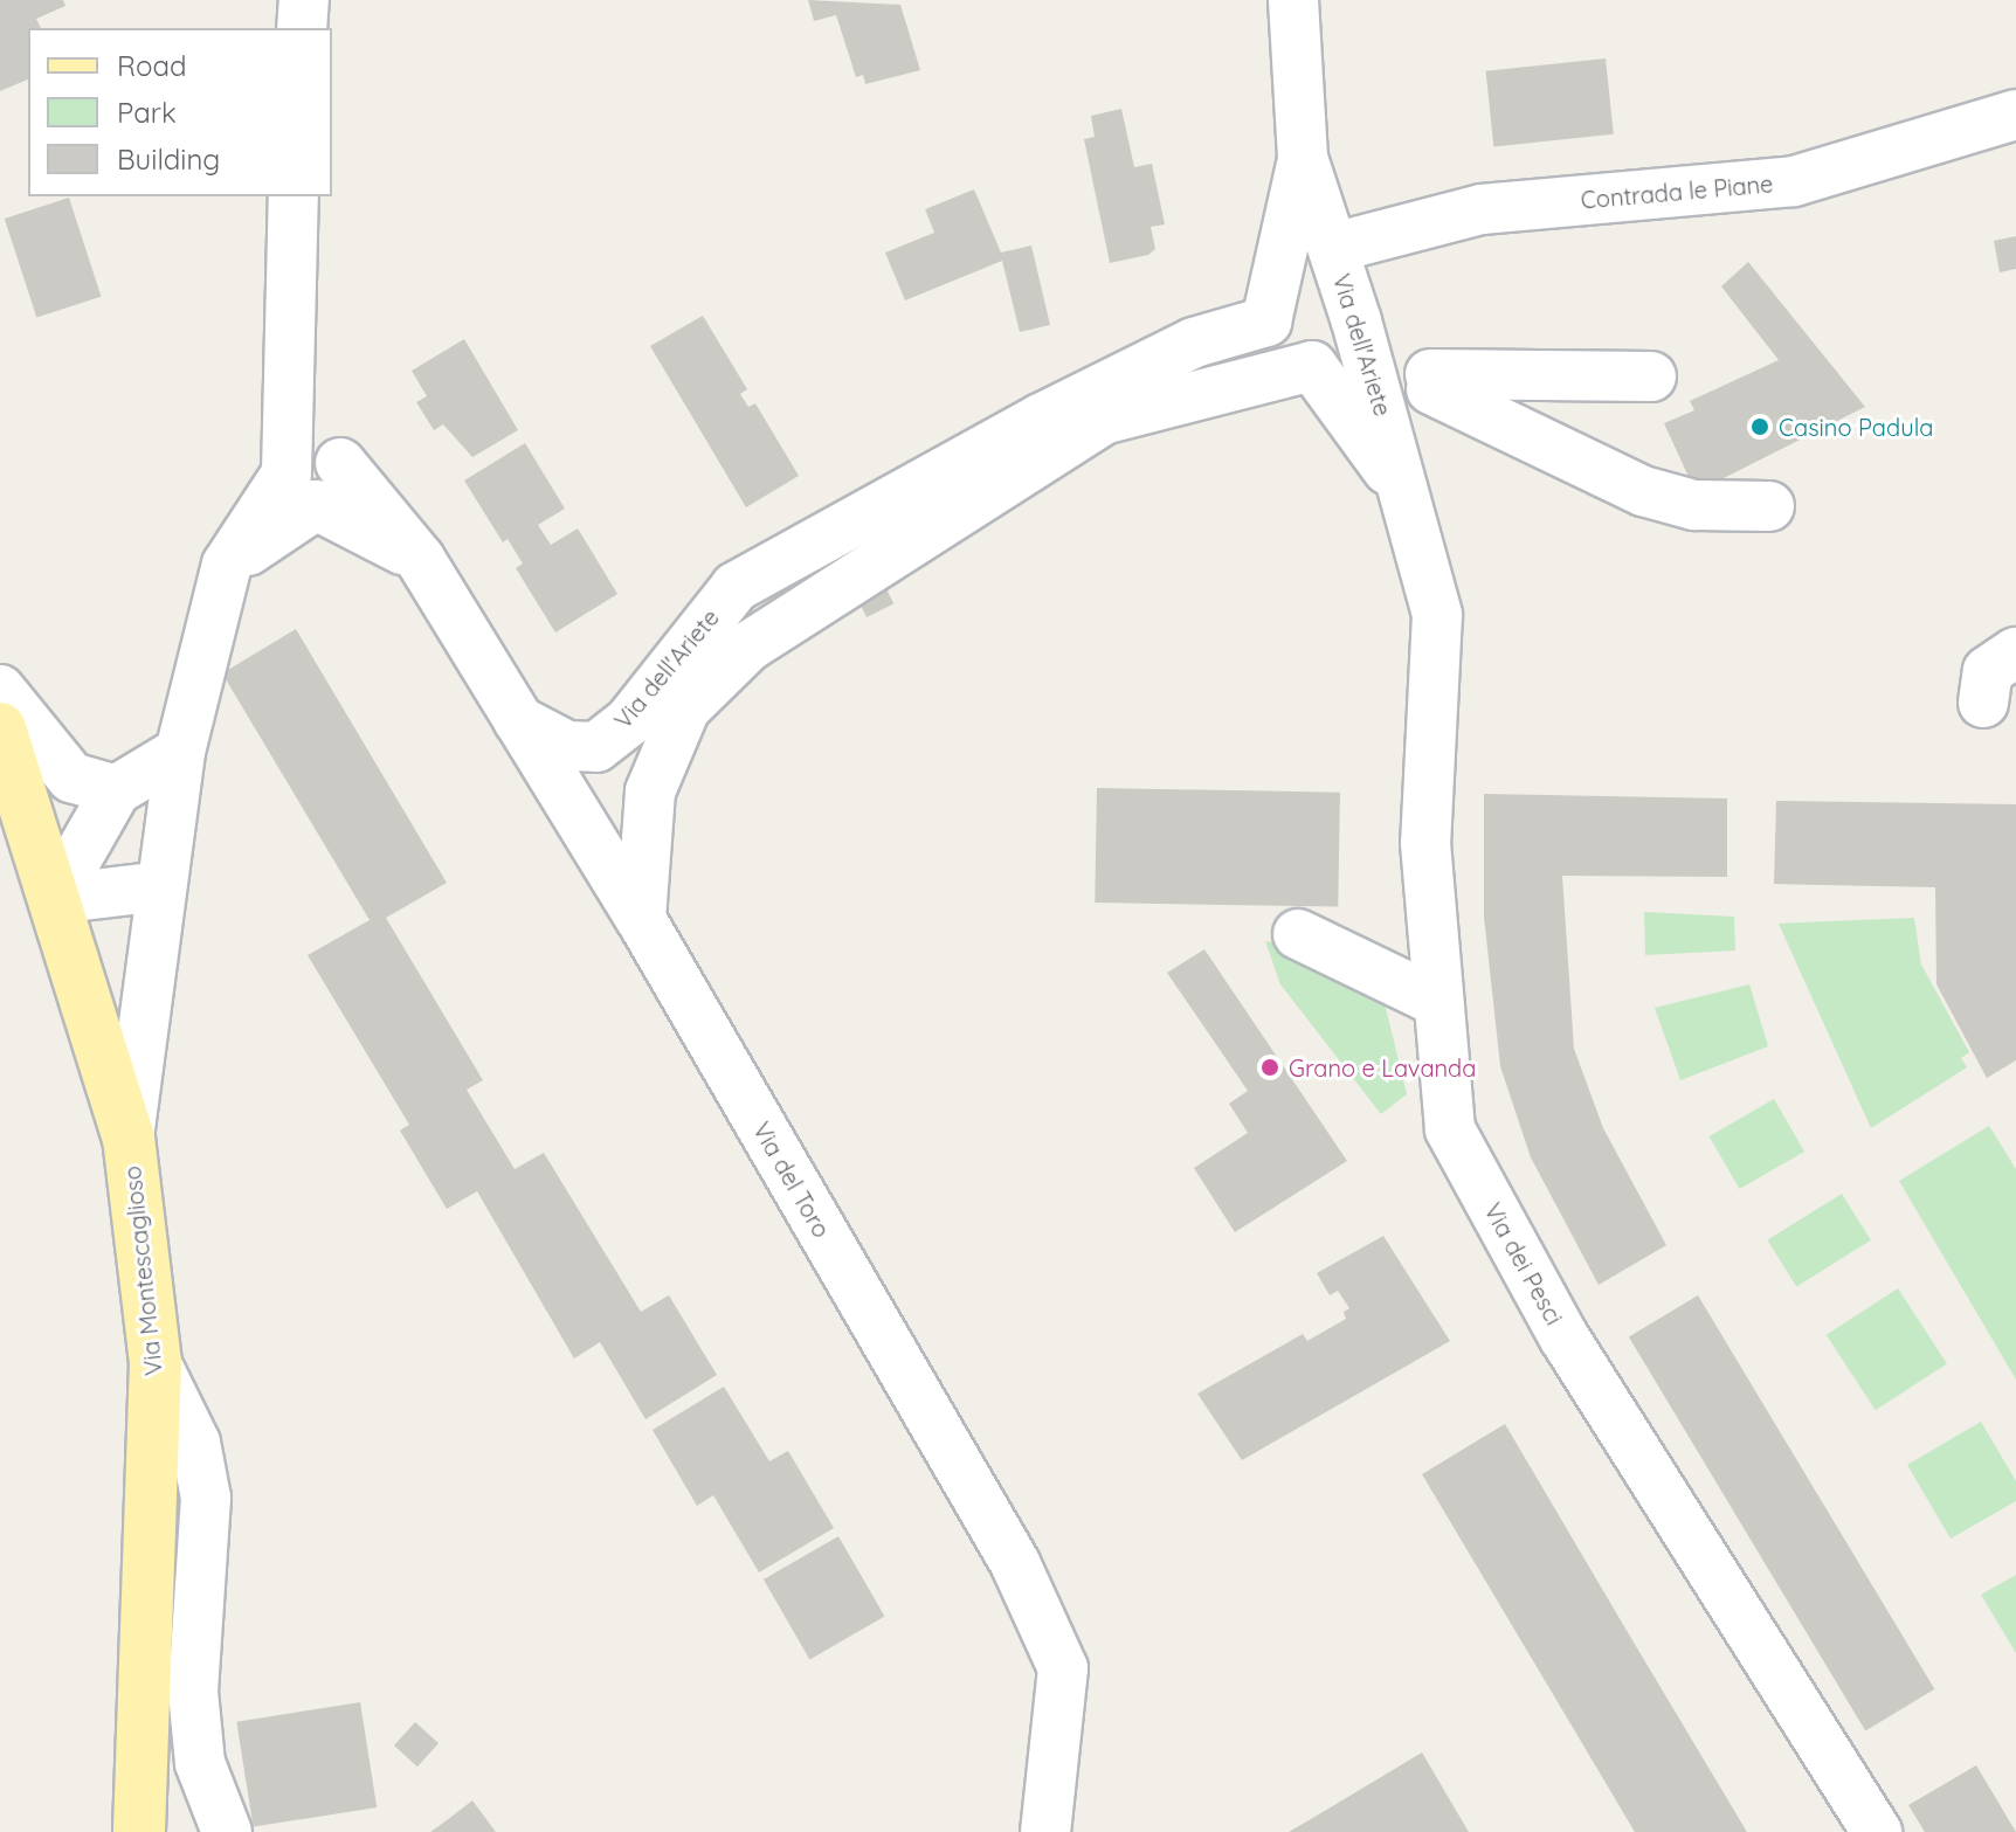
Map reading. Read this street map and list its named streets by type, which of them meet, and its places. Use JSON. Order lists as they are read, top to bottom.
{
  "streets": {
    "main road": ["Via Montescaglioso"],
    "street": [
      "Contrada le Piane",
      "Via dell'Ariete",
      "Via del Toro",
      "Via dei Pesci"
    ]
  },
  "crossings": [
    ["Contrada le Piane", "Via dell'Ariete"],
    ["Via dell'Ariete", "Via del Toro"],
    ["Via dell'Ariete", "Via dei Pesci"]
  ],
  "places": ["Casino Padula", "Grano e Lavanda"],
  "legend": ["Road", "Park", "Building"]
}
